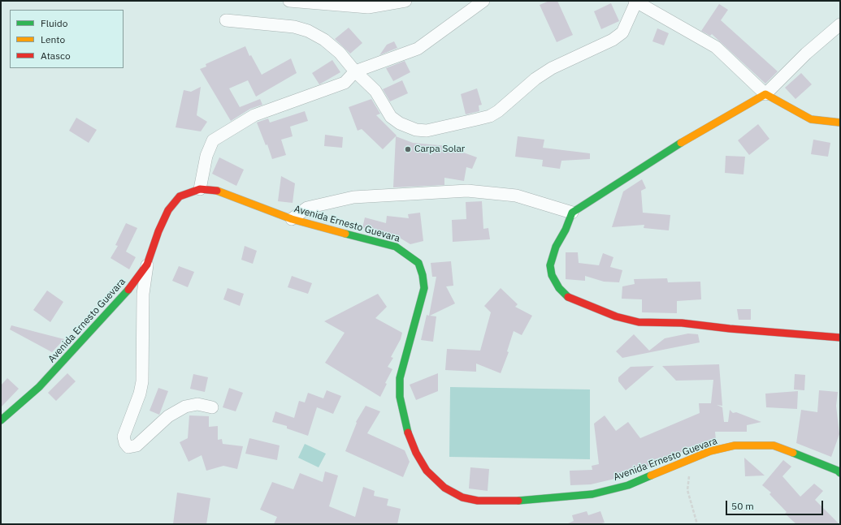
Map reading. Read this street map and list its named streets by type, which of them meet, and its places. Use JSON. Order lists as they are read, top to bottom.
{
  "streets": {
    "main road": ["Avenida Ernesto Guevara"]
  },
  "places": ["Carpa Solar"],
  "legend": ["Fluido", "Lento", "Atasco"],
  "scale_bar": "50 m"
}
